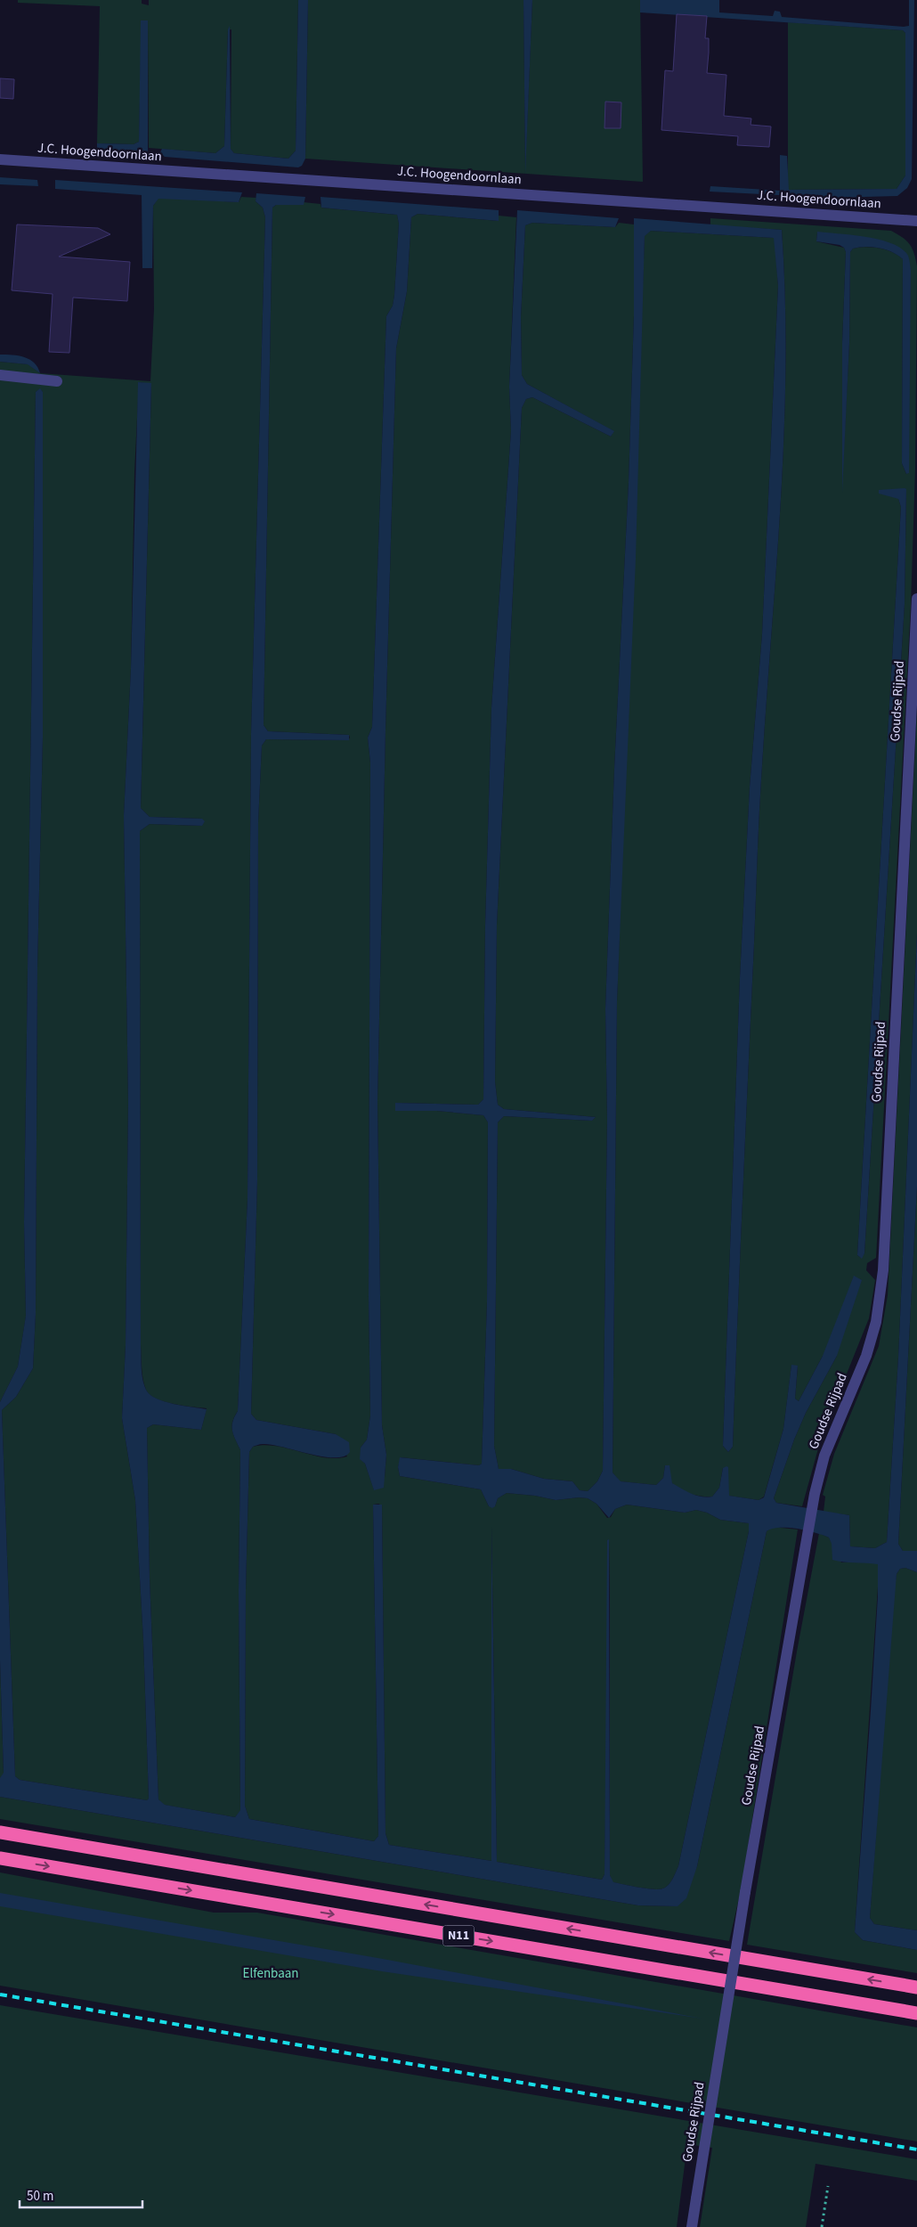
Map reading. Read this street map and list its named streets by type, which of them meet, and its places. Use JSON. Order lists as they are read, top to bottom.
{
  "streets": {
    "highway": ["N11"],
    "street": ["J.C. Hoogendoornlaan", "Goudse Rijpad"]
  },
  "parks": ["Elfenbaan"],
  "scale_bar": "50 m"
}
